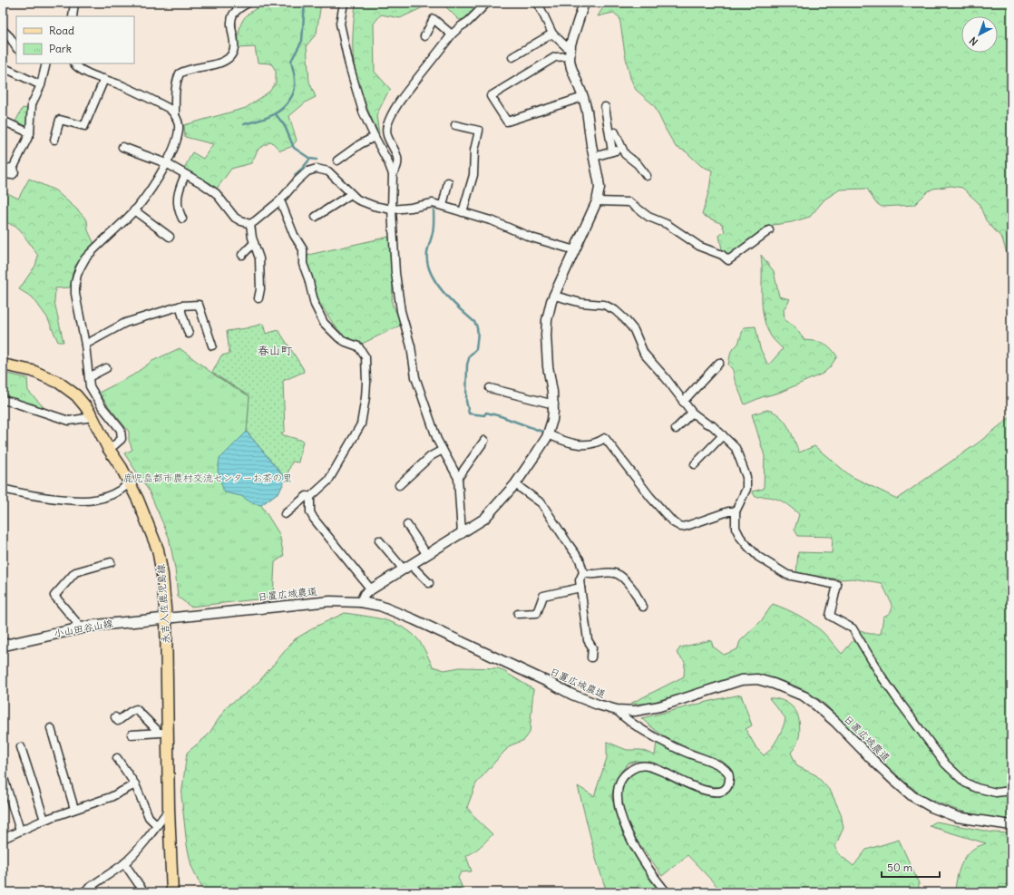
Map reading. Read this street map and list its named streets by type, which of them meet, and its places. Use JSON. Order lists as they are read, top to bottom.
{
  "streets": {
    "main road": ["永吉入佐鹿児島線", "小山田谷山線"],
    "street": ["日置広域農道"]
  },
  "crossings": [
    ["日置広域農道", "永吉入佐鹿児島線"],
    ["日置広域農道", "小山田谷山線"],
    ["永吉入佐鹿児島線", "小山田谷山線"]
  ],
  "districts": ["春山町"],
  "parks": ["鹿児島都市農村交流センターお茶の里"],
  "legend": ["Road", "Park"],
  "scale_bar": "50 m",
  "north": "bottom left"
}
